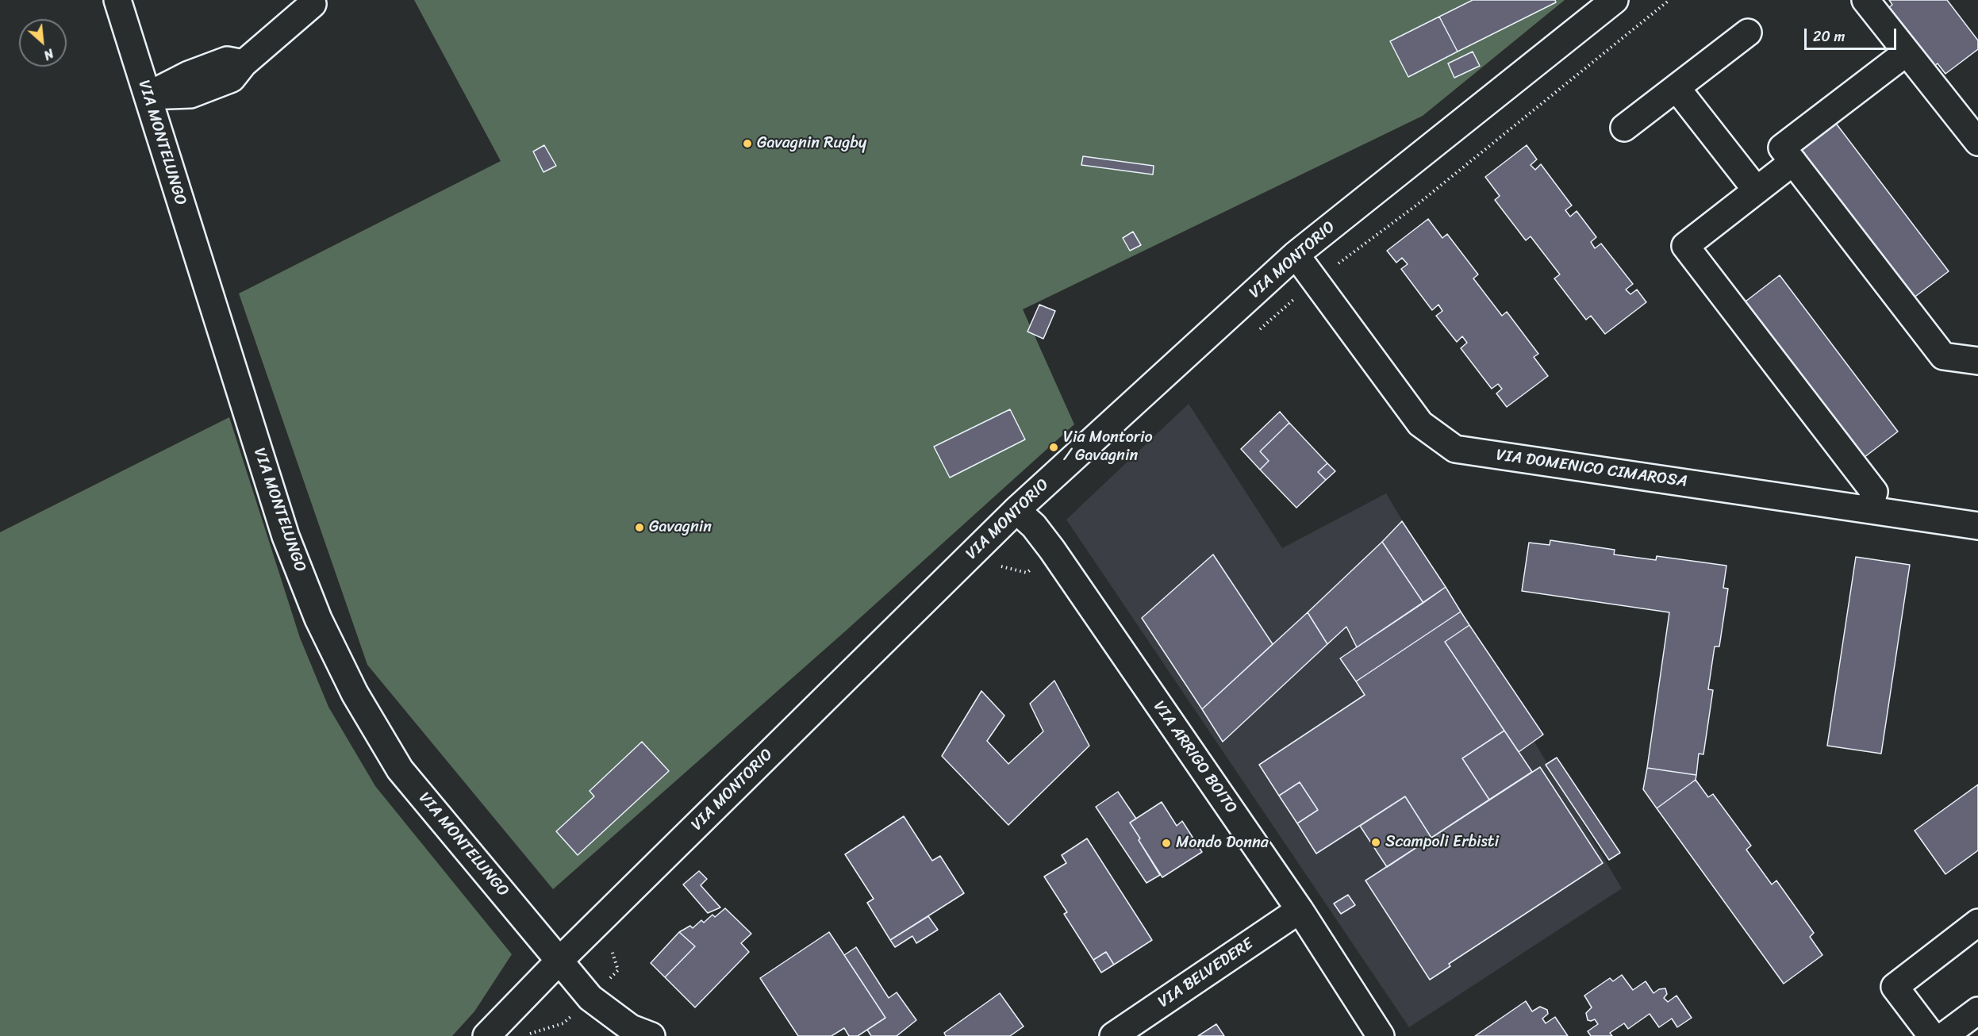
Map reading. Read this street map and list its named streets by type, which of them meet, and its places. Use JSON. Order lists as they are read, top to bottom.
{
  "streets": {
    "street": [
      "VIA MONTELUNGO",
      "VIA MONTORIO",
      "VIA DOMENICO CIMAROSA",
      "VIA ARRIGO BOITO",
      "VIA BELVEDERE"
    ]
  },
  "crossings": [
    ["VIA MONTELUNGO", "VIA MONTORIO"],
    ["VIA MONTORIO", "VIA DOMENICO CIMAROSA"],
    ["VIA MONTORIO", "VIA ARRIGO BOITO"],
    ["VIA ARRIGO BOITO", "VIA BELVEDERE"]
  ],
  "places": [
    "Gavagnin Rugby",
    "Via Montorio / Gavagnin",
    "Gavagnin",
    "Scampoli Erbisti",
    "Mondo Donna"
  ],
  "scale_bar": "20 m",
  "north": "bottom right"
}
